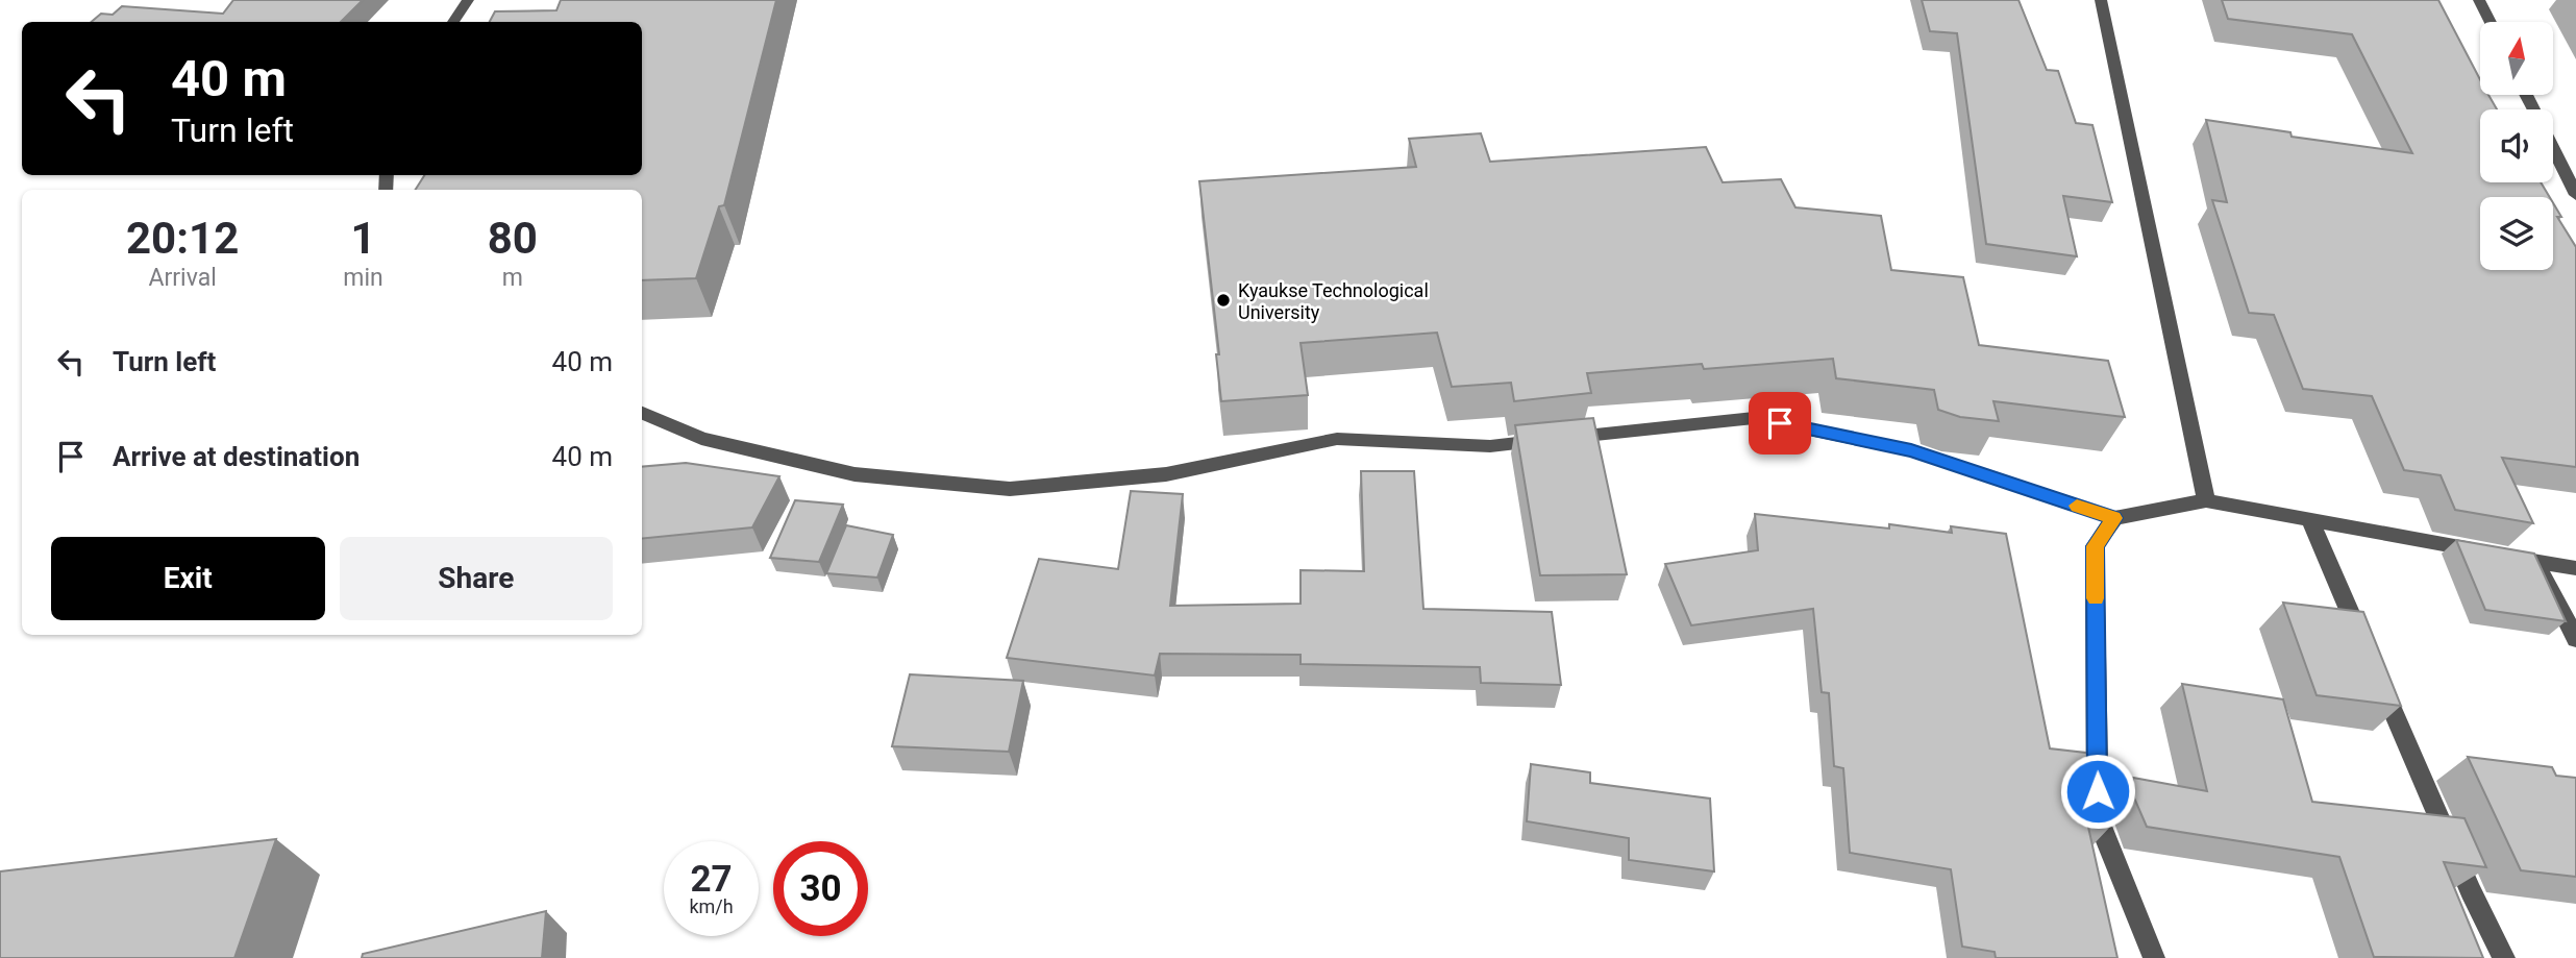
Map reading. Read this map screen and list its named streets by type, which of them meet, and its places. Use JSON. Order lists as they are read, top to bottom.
{
  "places": ["Kyaukse Technological University"],
  "north": "top",
  "page": {
    "turn": ["40 m", "Turn left"],
    "eta": [
      "20:12",
      "Arrival",
      "1",
      "min",
      "80",
      "m"
    ],
    "list": [
      {
        "name": "Turn left",
        "value": "40 m"
      },
      {
        "name": "Arrive at destination",
        "value": "40 m"
      }
    ],
    "buttons": ["Exit", "Share"],
    "speed": "27 km/h",
    "limit": "30"
  }
}
